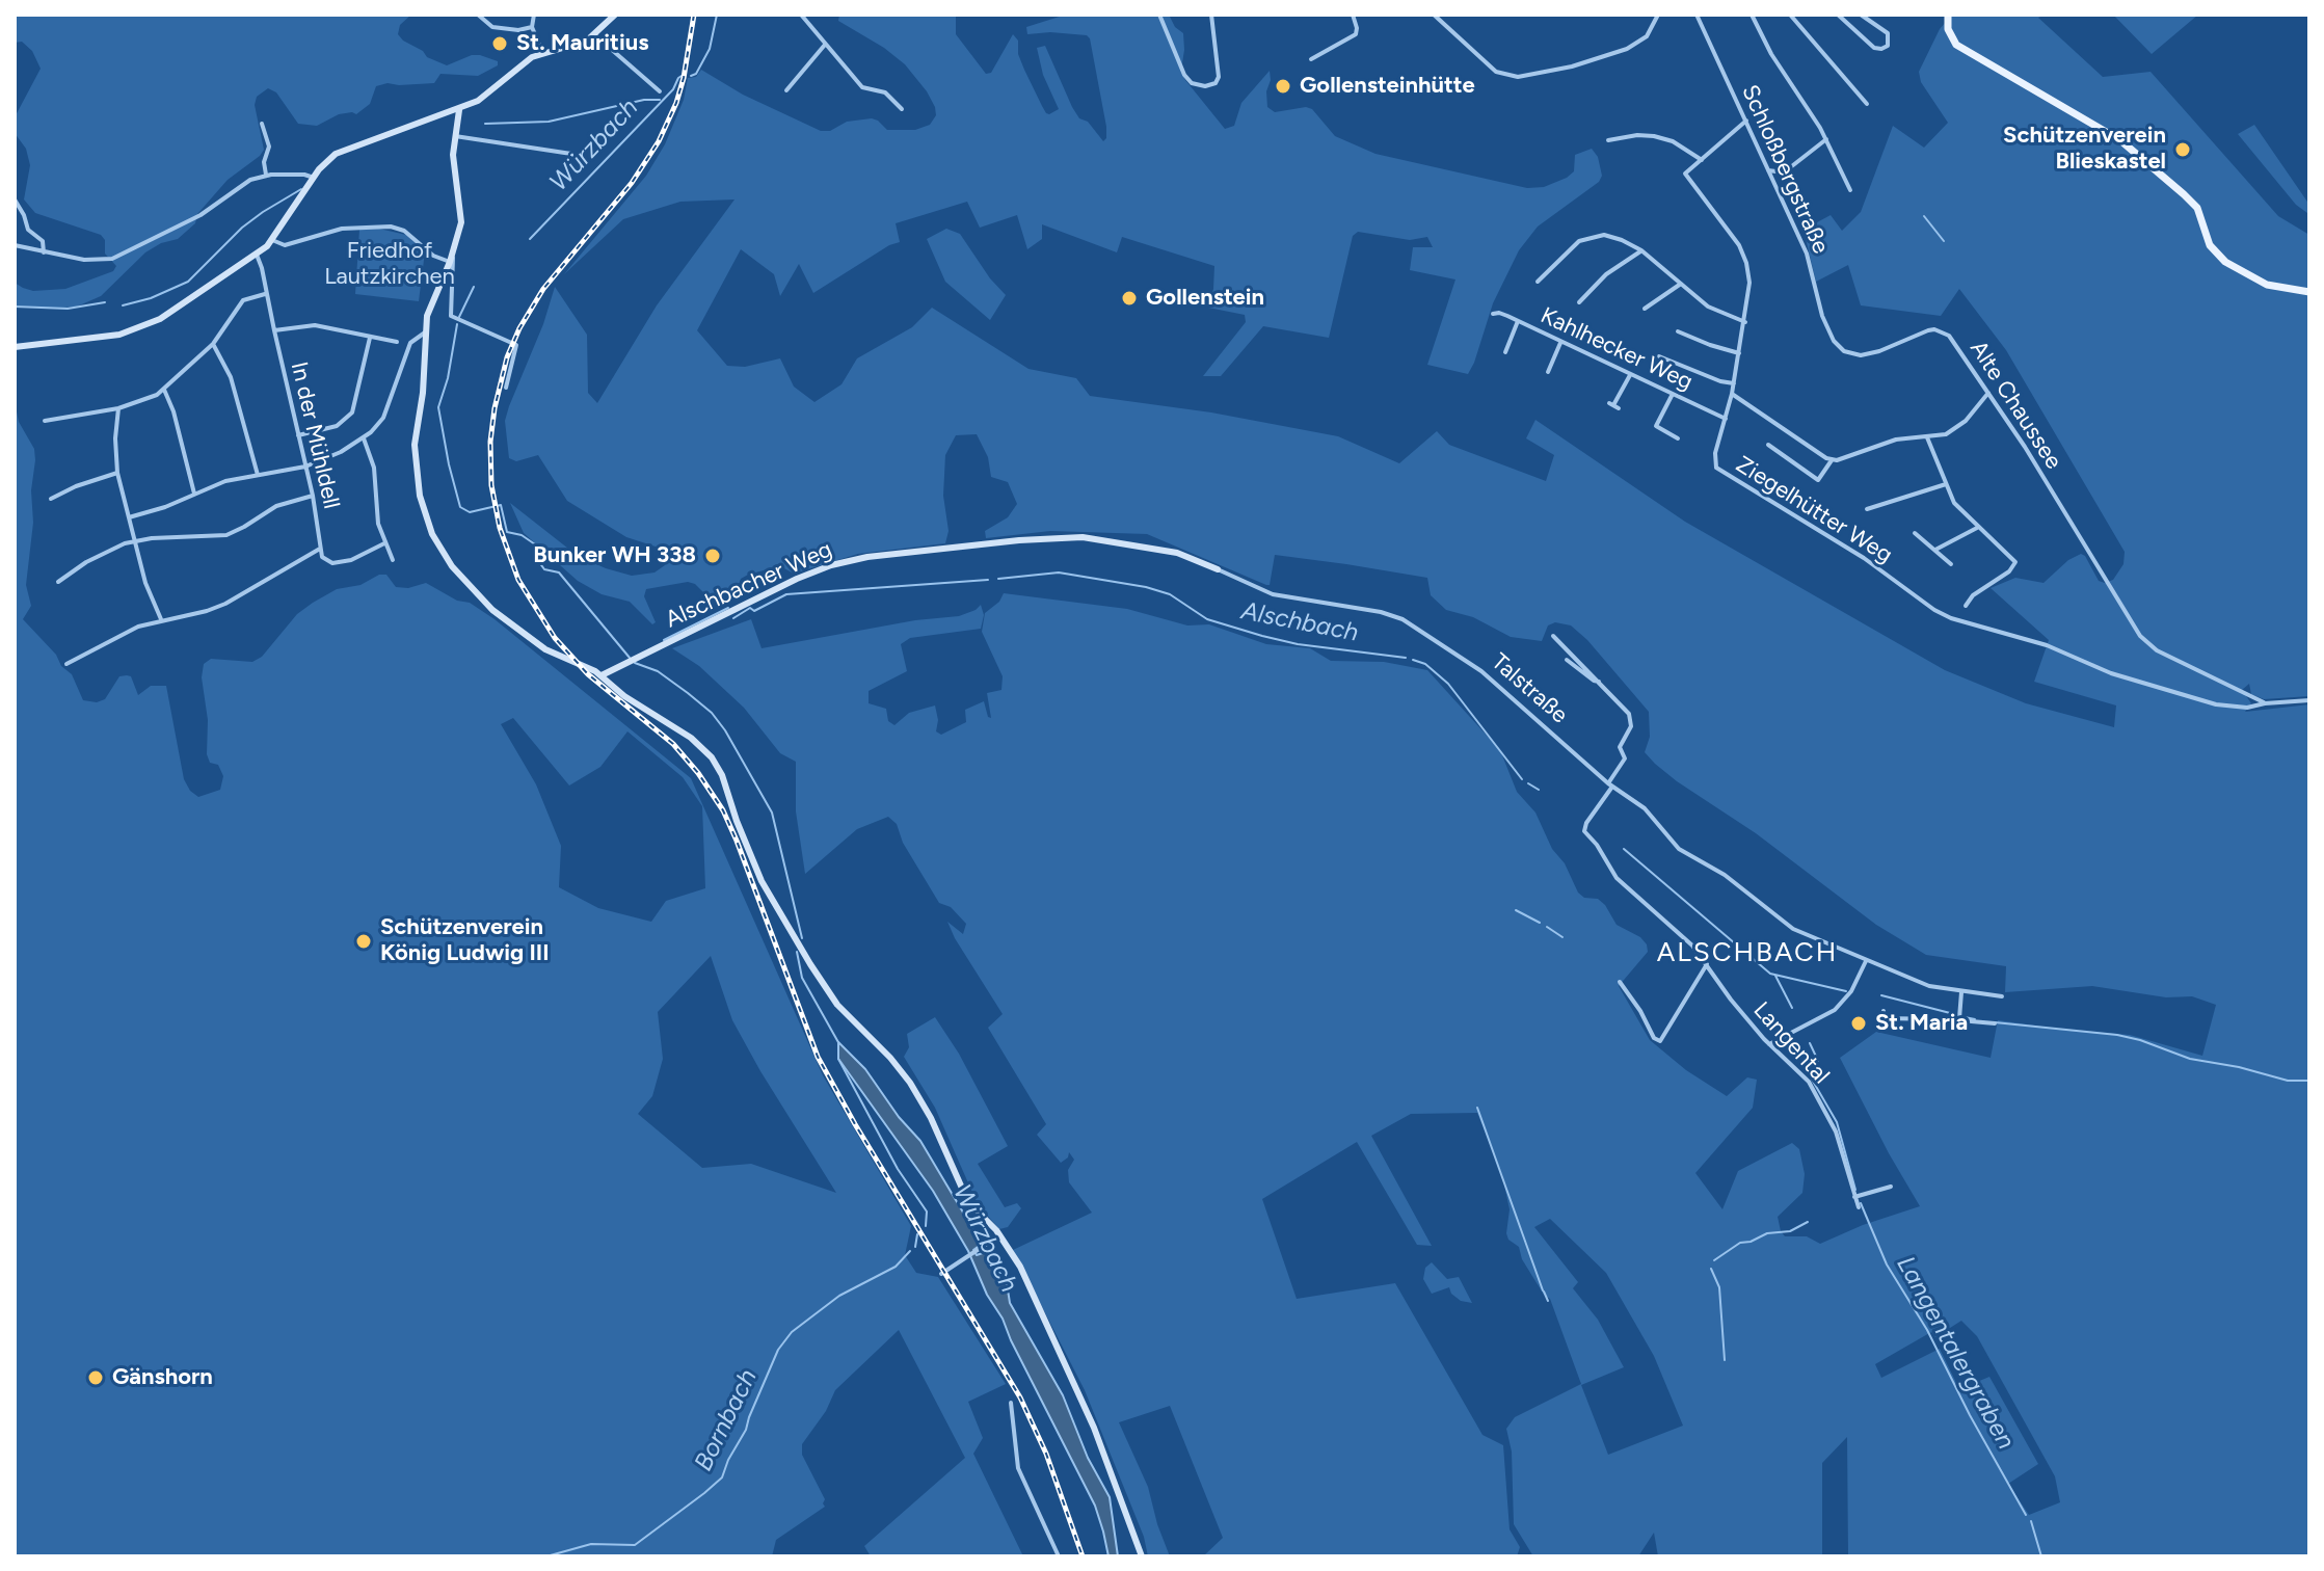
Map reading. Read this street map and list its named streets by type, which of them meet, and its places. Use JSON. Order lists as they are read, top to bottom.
{
  "streets": {
    "main road": ["Alschbacher Weg", "Talstraße"],
    "street": [
      "Schloßbergstraße",
      "Kahlhecker Weg",
      "Alte Chaussee",
      "In der Mühldell",
      "Ziegelhütter Weg",
      "Langental"
    ]
  },
  "crossings": [
    ["Schloßbergstraße", "Alte Chaussee"],
    ["Kahlhecker Weg", "Ziegelhütter Weg"],
    ["Alte Chaussee", "Ziegelhütter Weg"],
    ["Alschbacher Weg", "Talstraße"],
    ["Talstraße", "Langental"]
  ],
  "districts": ["ALSCHBACH"],
  "water": [
    "Würzbach",
    "Alschbach",
    "Langentalergraben",
    "Bornbach"
  ],
  "parks": ["Friedhof Lautzkirchen"],
  "places": [
    "St. Mauritius",
    "Gollensteinhütte",
    "Schützenverein Blieskastel",
    "Gollenstein",
    "Bunker WH 338",
    "Schützenverein König Ludwig III",
    "St. Maria",
    "Gänshorn"
  ]
}
